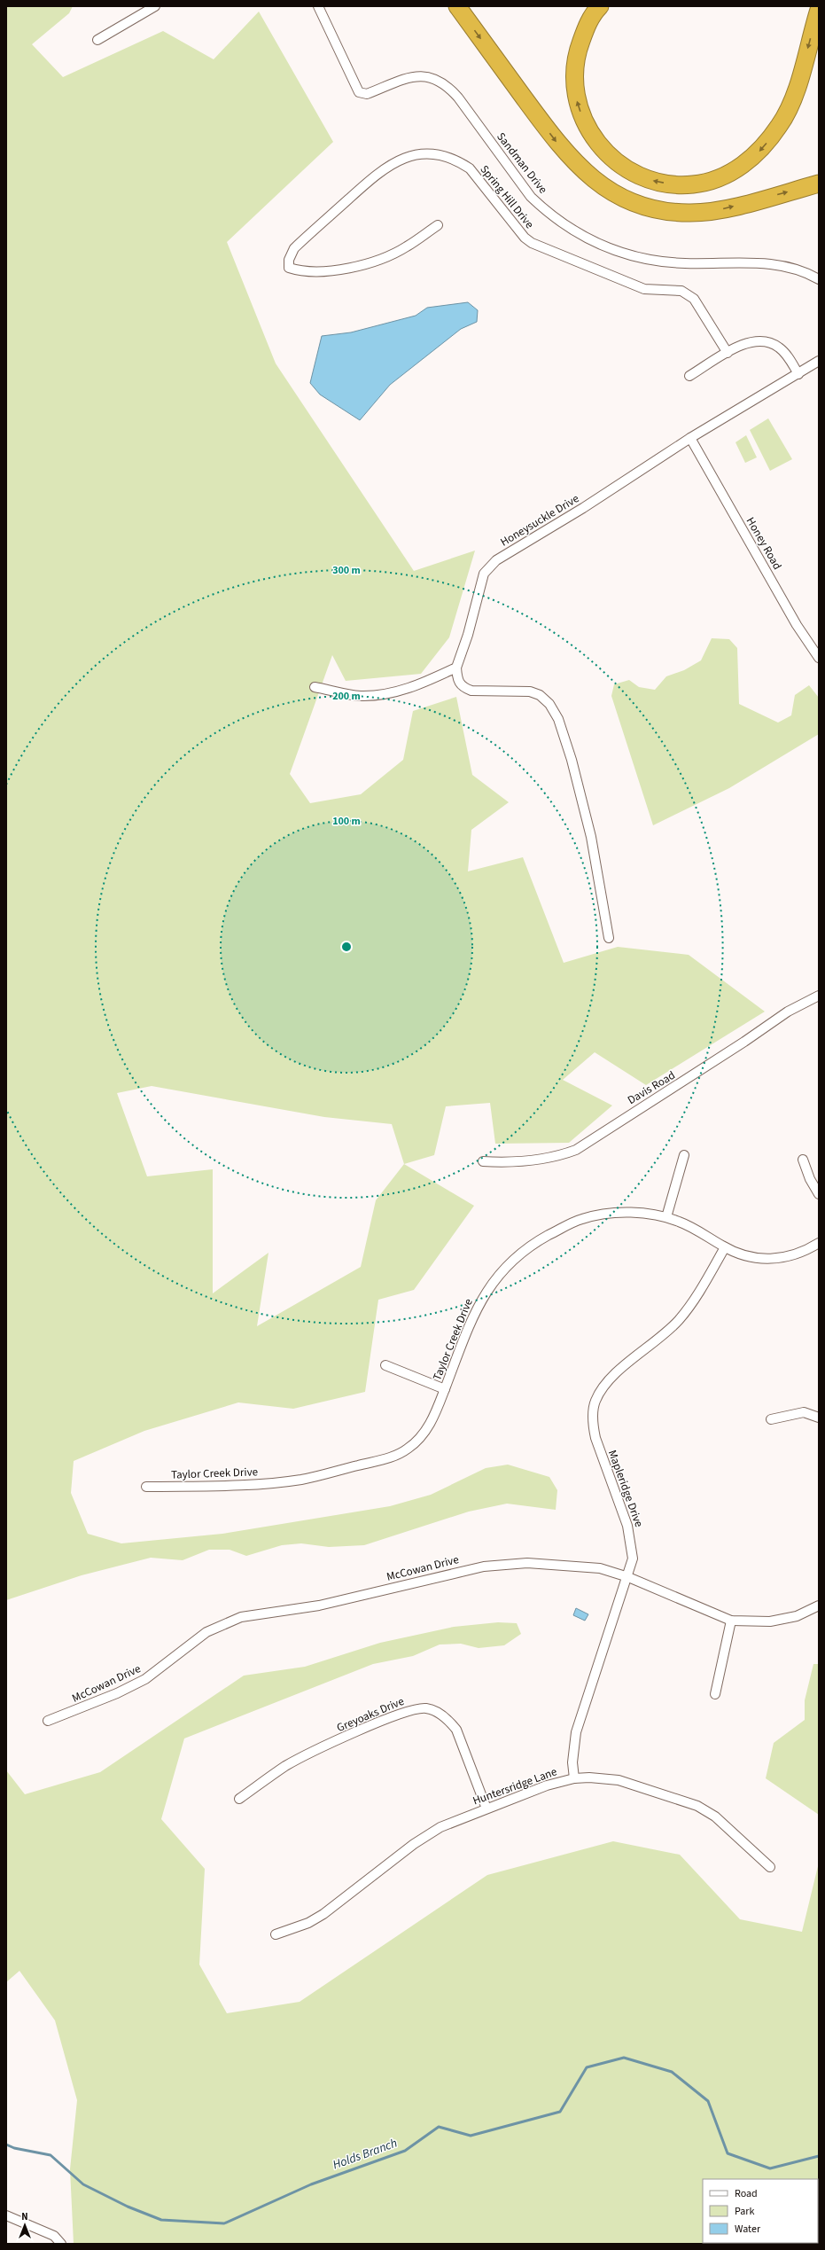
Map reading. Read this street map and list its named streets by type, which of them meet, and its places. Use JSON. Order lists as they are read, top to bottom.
{
  "streets": {
    "street": [
      "Sandman Drive",
      "Spring Hill Drive",
      "Honeysuckle Drive",
      "Honey Road",
      "Davis Road",
      "Taylor Creek Drive",
      "Mapleridge Drive",
      "McCowan Drive",
      "Greyoaks Drive",
      "Huntersridge Lane"
    ]
  },
  "crossings": [
    ["Honeysuckle Drive", "Honey Road"],
    ["Taylor Creek Drive", "Mapleridge Drive"],
    ["Mapleridge Drive", "McCowan Drive"],
    ["Mapleridge Drive", "Huntersridge Lane"],
    ["Greyoaks Drive", "Huntersridge Lane"]
  ],
  "water": ["Holds Branch"],
  "legend": ["Road", "Park", "Water"],
  "north": "top",
  "rings": ["300 m", "200 m", "100 m"]
}
